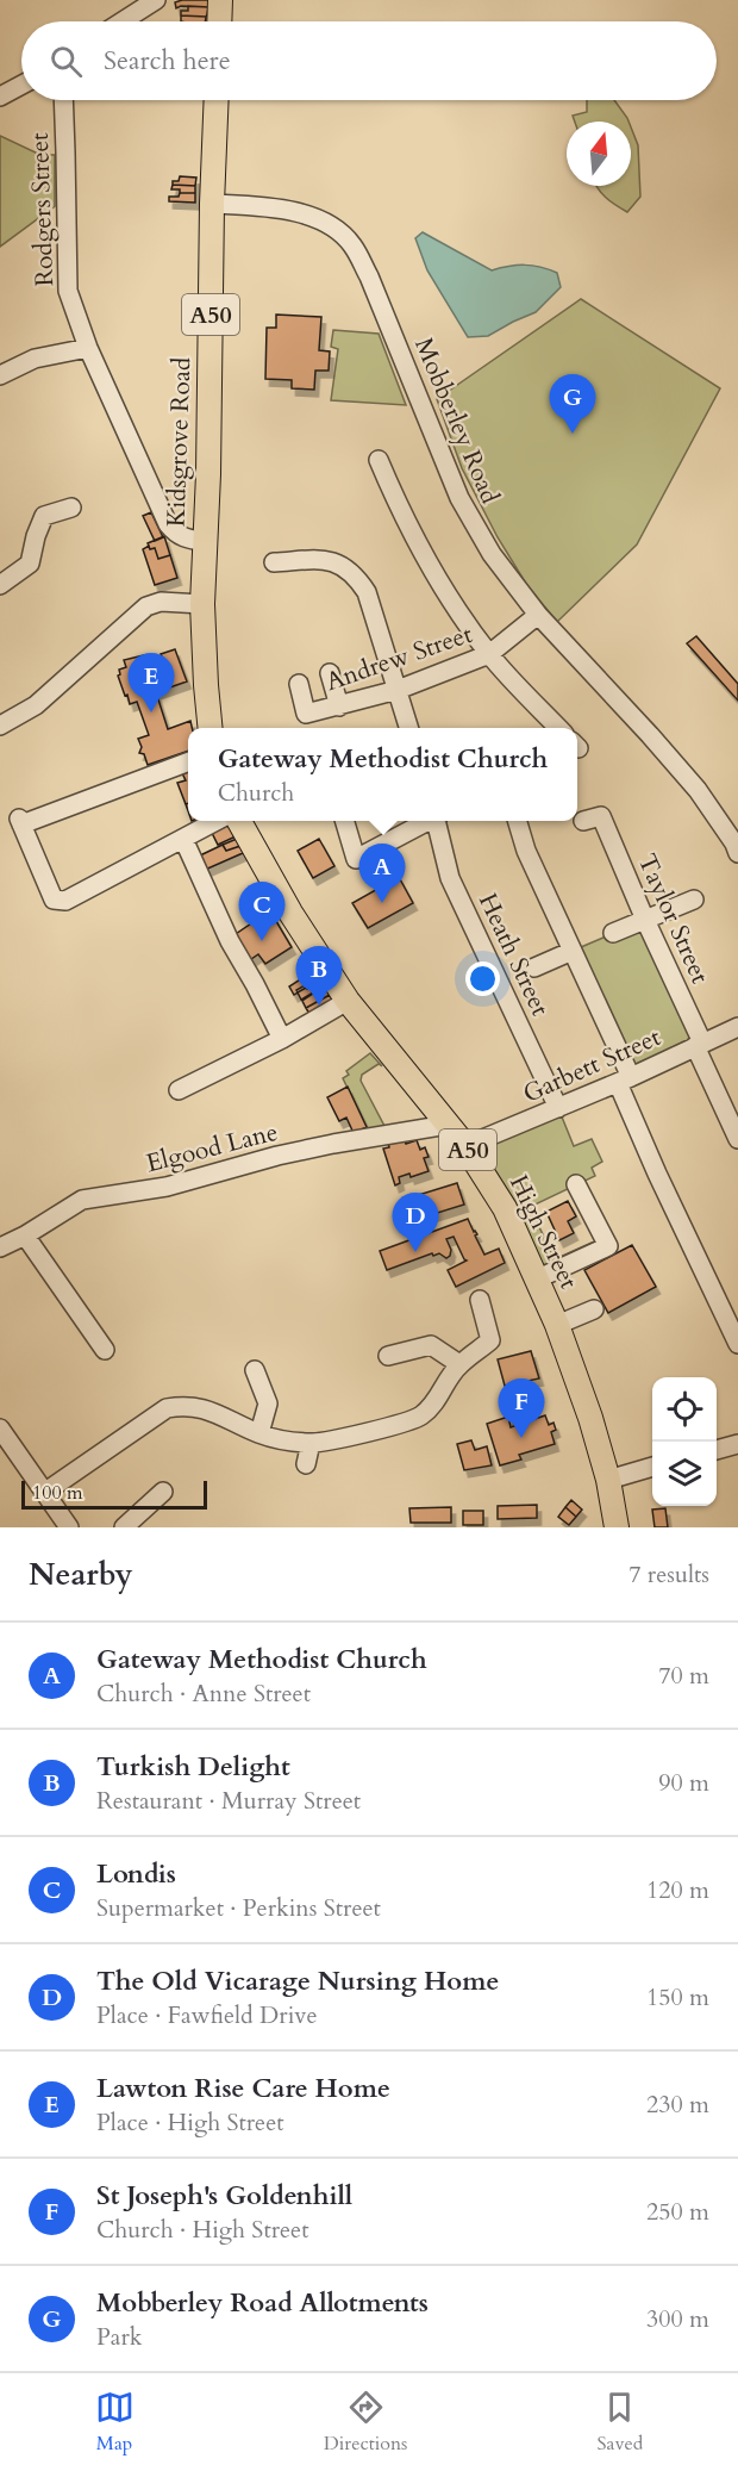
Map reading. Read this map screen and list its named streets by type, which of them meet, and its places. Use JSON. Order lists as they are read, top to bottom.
{
  "streets": {
    "main road": ["A50", "Kidsgrove Road", "High Street"],
    "street": [
      "Rodgers Street",
      "Mobberley Road",
      "Andrew Street",
      "Taylor Street",
      "Heath Street",
      "Garbett Street",
      "Elgood Lane"
    ]
  },
  "crossings": [
    ["Rodgers Street", "A50"],
    ["Rodgers Street", "Kidsgrove Road"],
    ["A50", "Kidsgrove Road"],
    ["Mobberley Road", "Kidsgrove Road"],
    ["Mobberley Road", "Andrew Street"],
    ["Taylor Street", "Garbett Street"],
    ["Heath Street", "Garbett Street"],
    ["Garbett Street", "High Street"],
    ["Elgood Lane", "High Street"]
  ],
  "scale_bar": "100 m",
  "north": "top",
  "page": {
    "search": "Search here",
    "pins": [
      "G",
      "E",
      "A",
      "C",
      "B",
      "D",
      "F"
    ],
    "popup": ["Gateway Methodist Church", "Church"],
    "scale": "100 m",
    "heading": ["Nearby", "7 results"],
    "list": [
      {
        "mark": "A",
        "name": "Gateway Methodist Church",
        "note": "Church · Anne Street",
        "value": "70 m"
      },
      {
        "mark": "B",
        "name": "Turkish Delight",
        "note": "Restaurant · Murray Street",
        "value": "90 m"
      },
      {
        "mark": "C",
        "name": "Londis",
        "note": "Supermarket · Perkins Street",
        "value": "120 m"
      },
      {
        "mark": "D",
        "name": "The Old Vicarage Nursing Home",
        "note": "Place · Fawfield Drive",
        "value": "150 m"
      },
      {
        "mark": "E",
        "name": "Lawton Rise Care Home",
        "note": "Place · High Street",
        "value": "230 m"
      },
      {
        "mark": "F",
        "name": "St Joseph's Goldenhill",
        "note": "Church · High Street",
        "value": "250 m"
      },
      {
        "mark": "G",
        "name": "Mobberley Road Allotments",
        "note": "Park",
        "value": "300 m"
      }
    ],
    "nav": ["Map", "Directions", "Saved"]
  }
}
